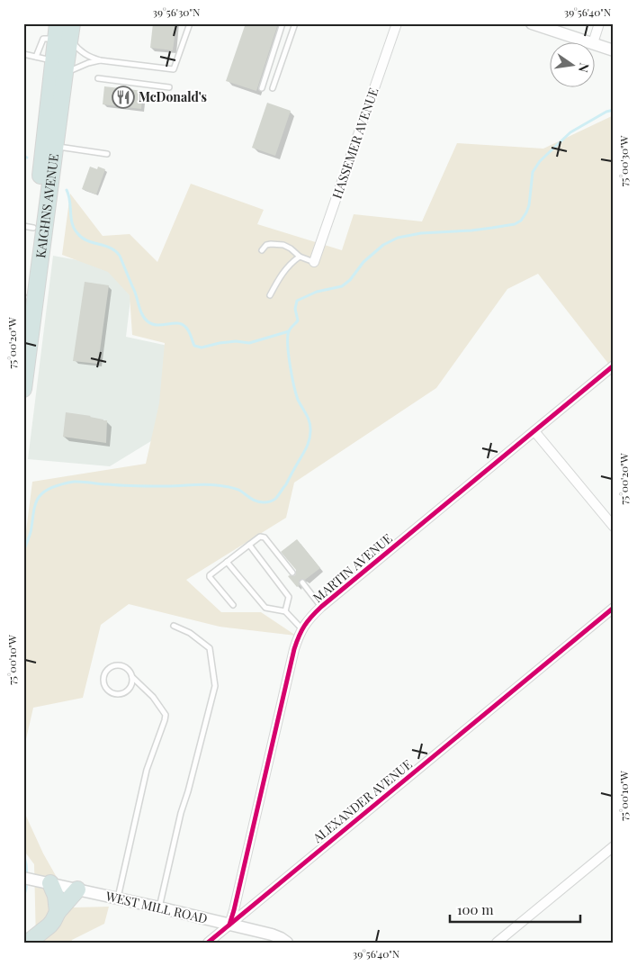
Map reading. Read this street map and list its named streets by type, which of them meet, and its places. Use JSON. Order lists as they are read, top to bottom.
{
  "streets": {
    "highway": ["KAIGHNS AVENUE"],
    "street": [
      "HASSEMER AVENUE",
      "MARTIN AVENUE",
      "ALEXANDER AVENUE",
      "WEST MILL ROAD"
    ]
  },
  "crossings": [
    ["MARTIN AVENUE", "ALEXANDER AVENUE"],
    ["MARTIN AVENUE", "WEST MILL ROAD"],
    ["ALEXANDER AVENUE", "WEST MILL ROAD"]
  ],
  "places": {
    "restaurant": ["McDonald's"]
  },
  "scale_bar": "100 m",
  "north": "right",
  "coordinates": [
    "39°56'30\"N",
    "39°56'40\"N",
    "75°00'30\"W",
    "75°00'20\"W",
    "75°00'10\"W"
  ]
}
